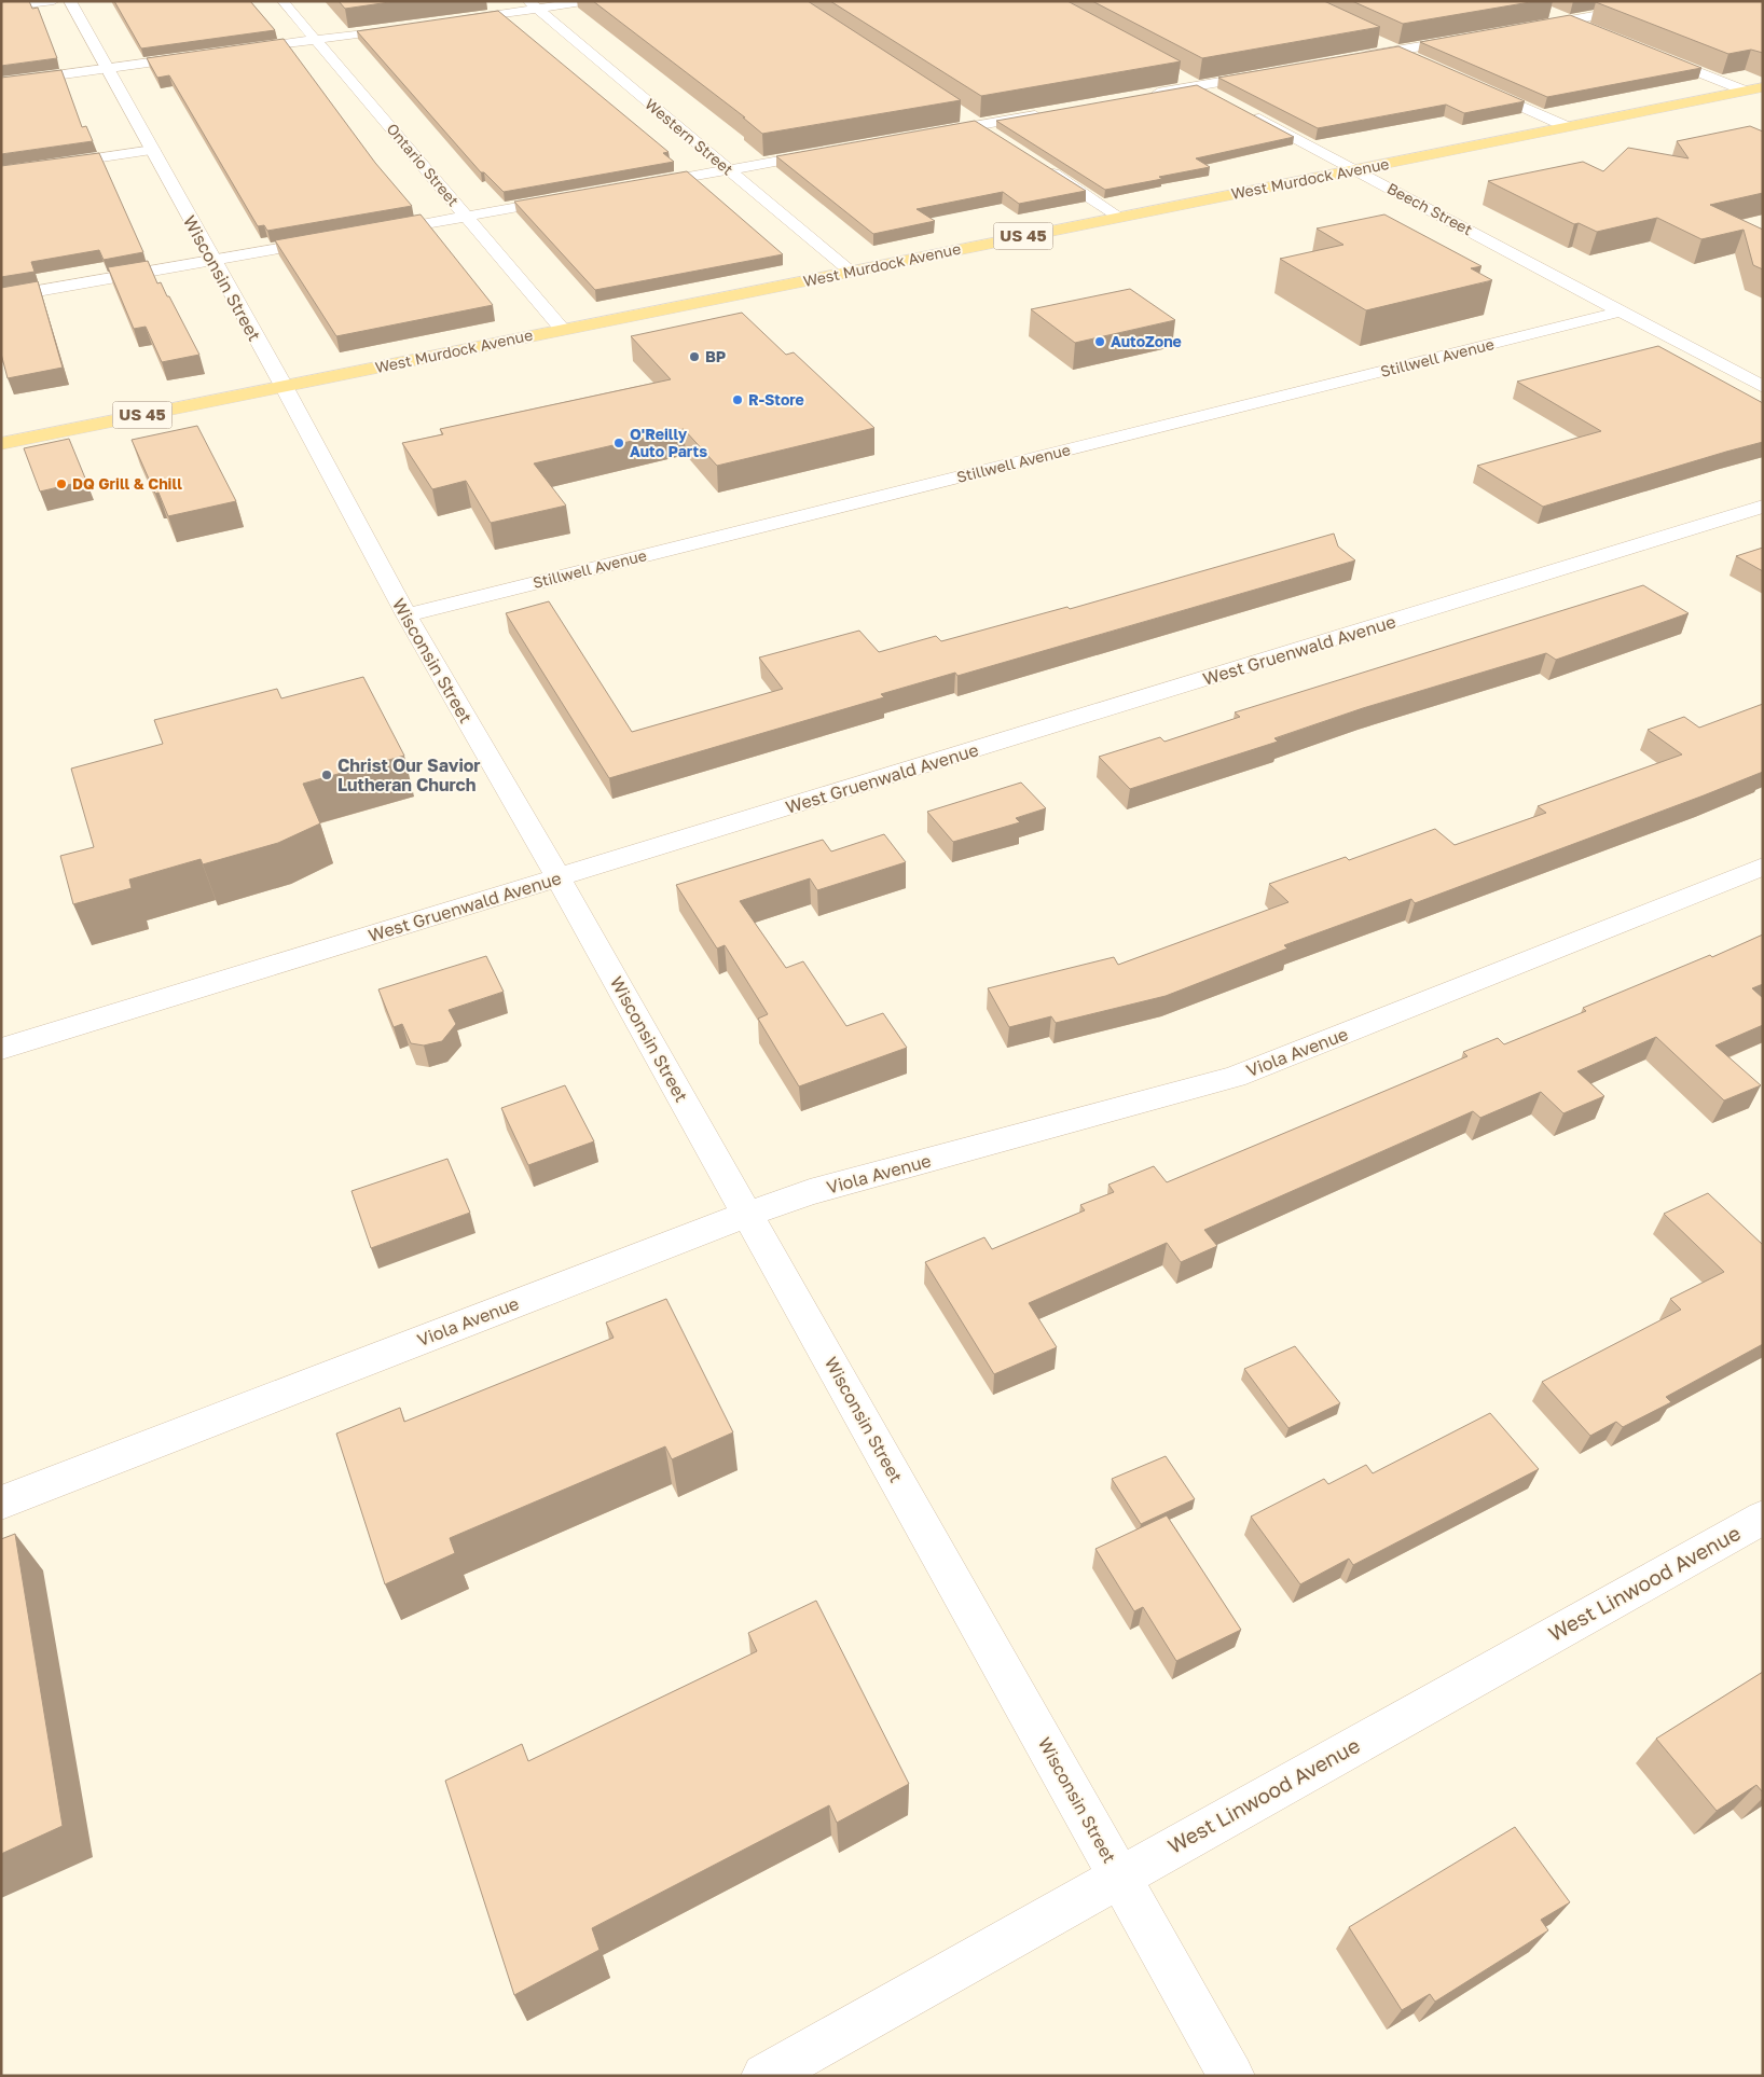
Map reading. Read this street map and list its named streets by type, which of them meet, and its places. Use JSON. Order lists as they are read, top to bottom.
{
  "streets": {
    "main road": ["West Murdock Avenue", "US 45"],
    "street": [
      "Western Street",
      "Ontario Street",
      "Beech Street",
      "Wisconsin Street",
      "Stillwell Avenue",
      "West Gruenwald Avenue",
      "Viola Avenue",
      "West Linwood Avenue"
    ]
  },
  "crossings": [
    ["Western Street", "West Murdock Avenue"],
    ["Ontario Street", "West Murdock Avenue"],
    ["West Murdock Avenue", "Beech Street"],
    ["West Murdock Avenue", "Wisconsin Street"],
    ["Beech Street", "Stillwell Avenue"],
    ["Wisconsin Street", "Stillwell Avenue"],
    ["Wisconsin Street", "West Gruenwald Avenue"],
    ["Wisconsin Street", "Viola Avenue"],
    ["Wisconsin Street", "West Linwood Avenue"]
  ],
  "places": [
    "AutoZone",
    "BP",
    "R-Store",
    "O'Reilly Auto Parts",
    "DQ Grill & Chill",
    "Christ Our Savior Lutheran Church"
  ]
}
